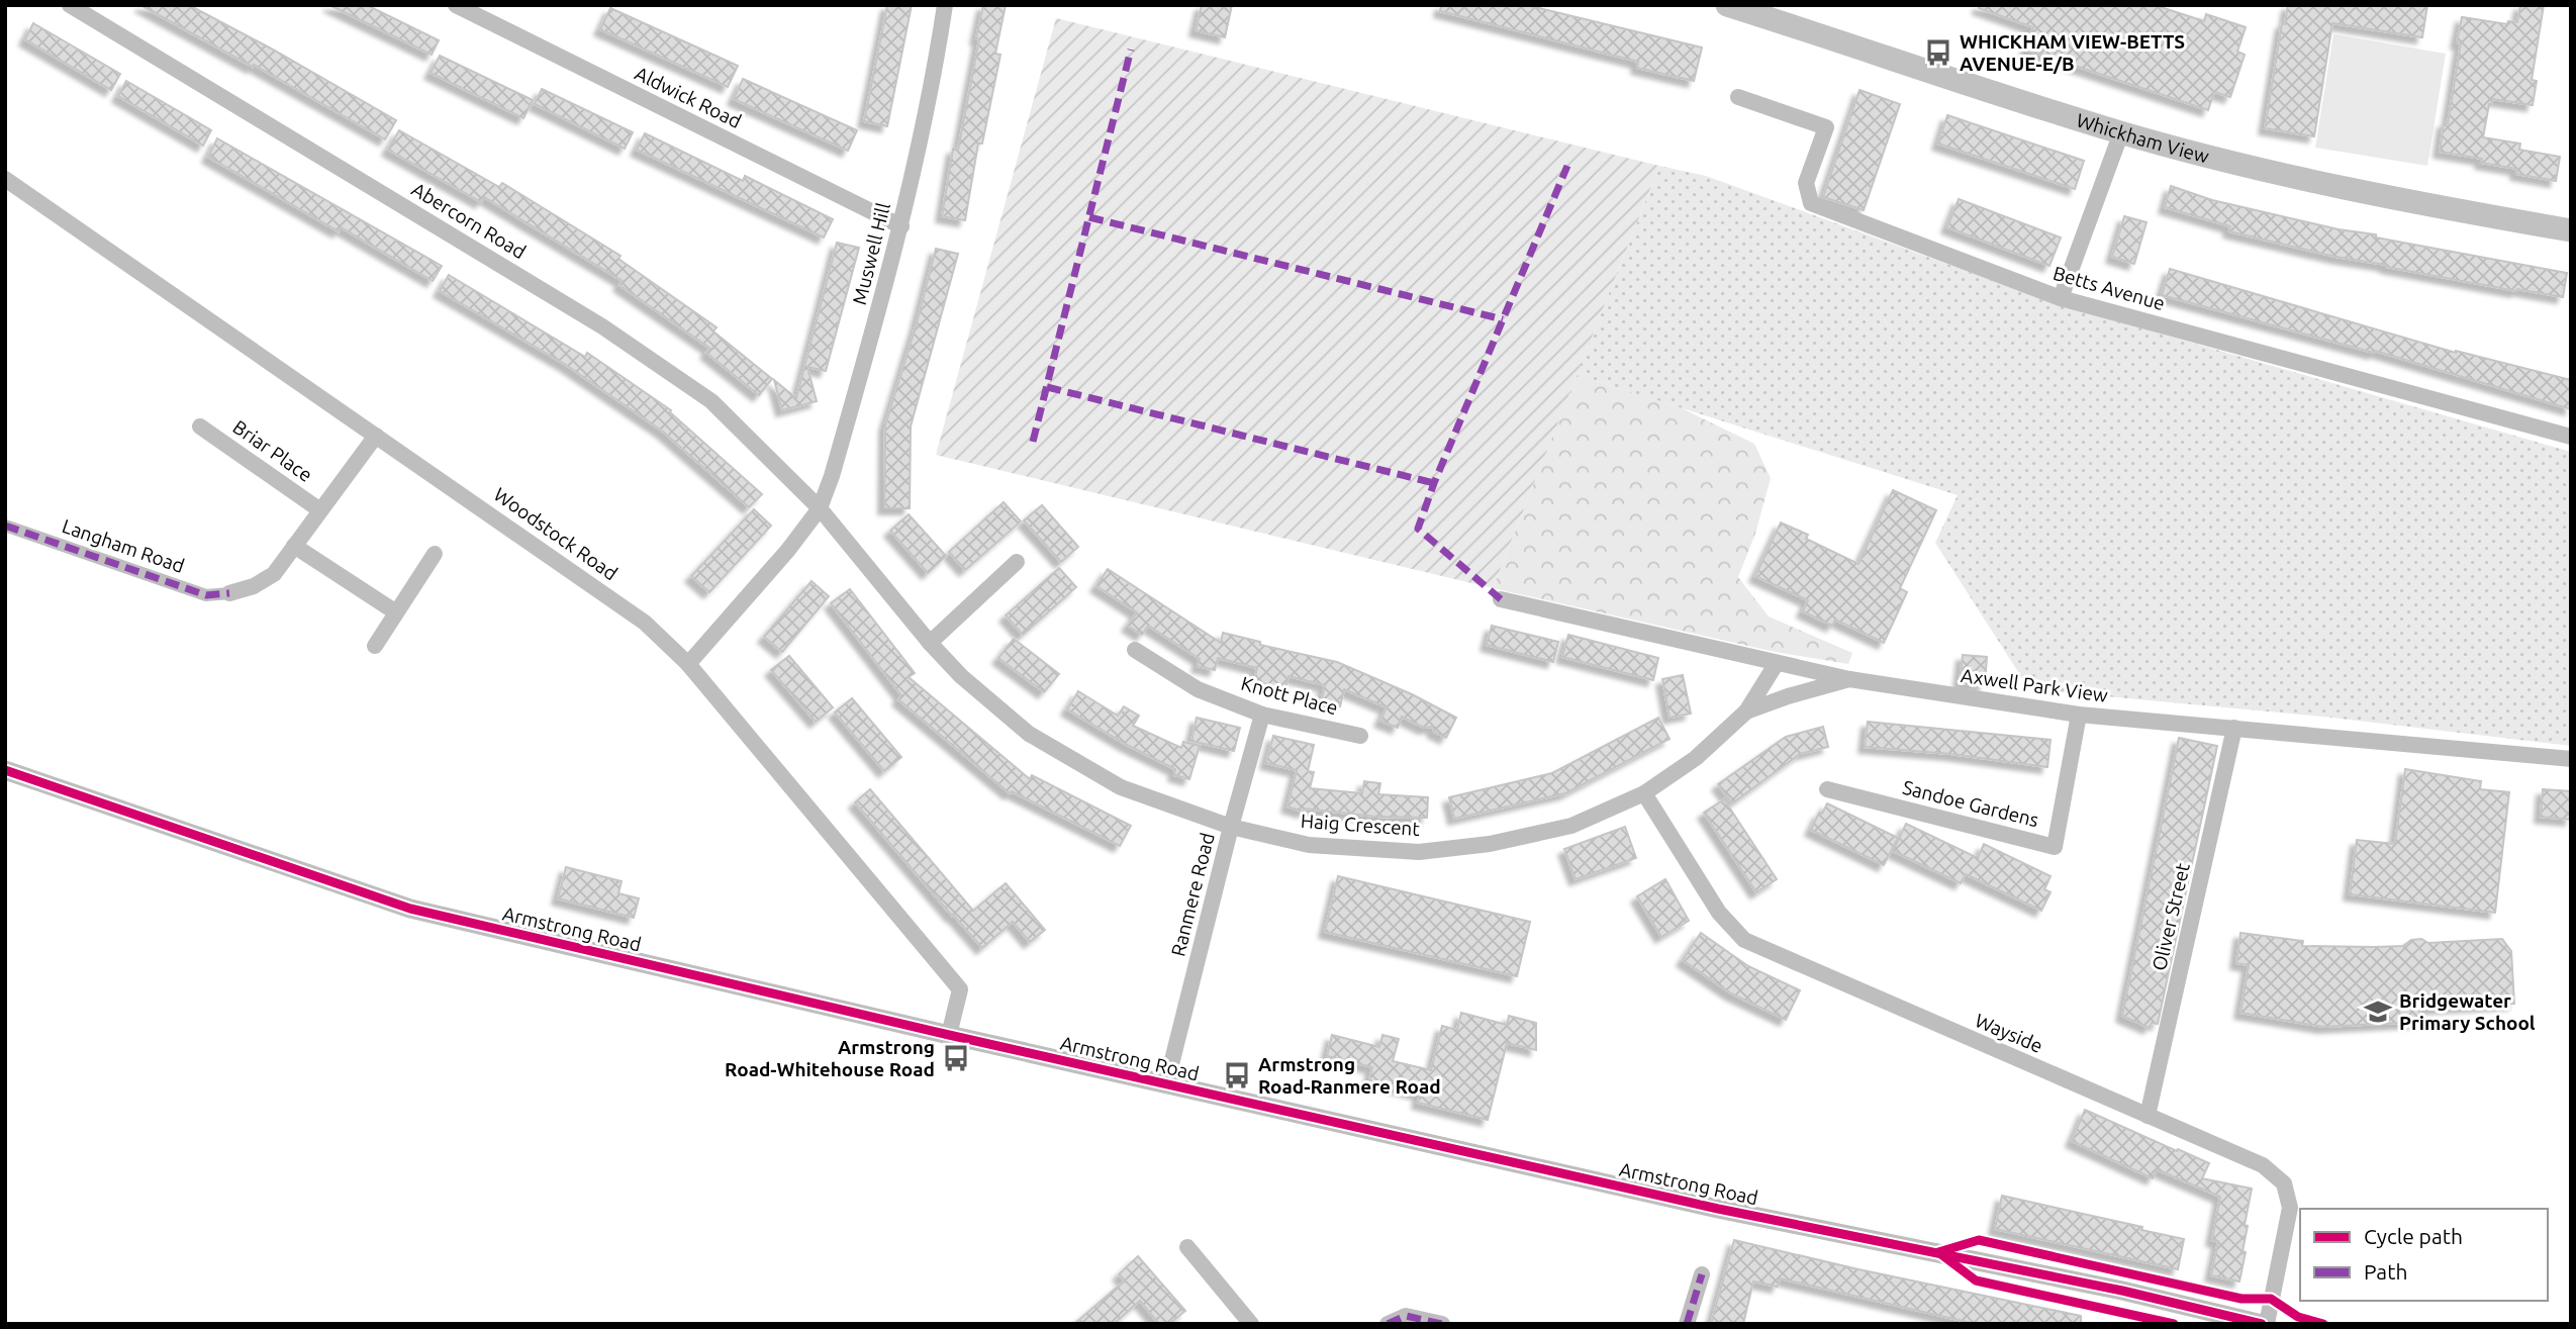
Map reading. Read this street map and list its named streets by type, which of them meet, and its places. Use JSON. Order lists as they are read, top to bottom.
{
  "streets": {
    "main road": ["Whickham View"],
    "street": [
      "Aldwick Road",
      "Abercorn Road",
      "Muswell Hill",
      "Betts Avenue",
      "Briar Place",
      "Woodstock Road",
      "Langham Road",
      "Axwell Park View",
      "Knott Place",
      "Sandoe Gardens",
      "Haig Crescent",
      "Ranmere Road",
      "Oliver Street",
      "Armstrong Road",
      "Wayside"
    ]
  },
  "crossings": [
    ["Aldwick Road", "Muswell Hill"],
    ["Abercorn Road", "Muswell Hill"],
    ["Abercorn Road", "Haig Crescent"],
    ["Muswell Hill", "Woodstock Road"],
    ["Muswell Hill", "Haig Crescent"],
    ["Woodstock Road", "Armstrong Road"],
    ["Axwell Park View", "Sandoe Gardens"],
    ["Axwell Park View", "Haig Crescent"],
    ["Axwell Park View", "Oliver Street"],
    ["Knott Place", "Ranmere Road"],
    ["Haig Crescent", "Ranmere Road"],
    ["Haig Crescent", "Wayside"],
    ["Ranmere Road", "Armstrong Road"],
    ["Oliver Street", "Wayside"],
    ["Armstrong Road", "Wayside"]
  ],
  "places": {
    "bus stop": ["WHICKHAM VIEW-BETTS AVENUE-E/B", "Armstrong Road-Whitehouse Road", "Armstrong Road-Ranmere Road"],
    "school or university": ["Bridgewater Primary School"]
  },
  "legend": ["Cycle path", "Path"]
}
